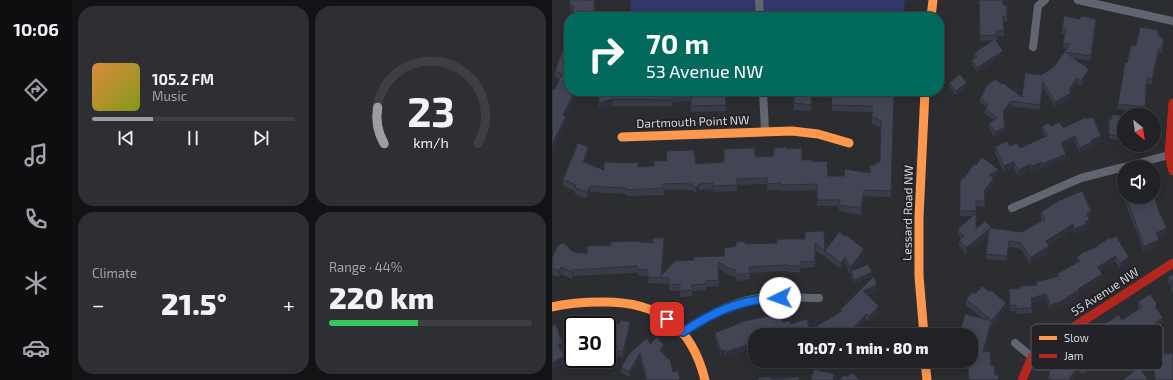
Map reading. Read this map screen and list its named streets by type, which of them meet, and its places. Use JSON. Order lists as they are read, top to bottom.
{
  "streets": {
    "street": ["Dartmouth Point NW", "Lessard Road NW", "55 Avenue NW"]
  },
  "legend": ["Slow", "Jam"],
  "north": "bottom right",
  "page": {
    "tabs": "10:06",
    "turn": ["70 m", "53 Avenue NW"],
    "song": ["105.2 FM", "Music"],
    "tile": [
      "Climate",
      ["Range · 44%", "220 km"]
    ],
    "heat": ["−", "21.5°", "+"],
    "limit": "30",
    "trip": "10:07 · 1 min · 80 m",
    "gauge": ["23", "km/h"]
  }
}
